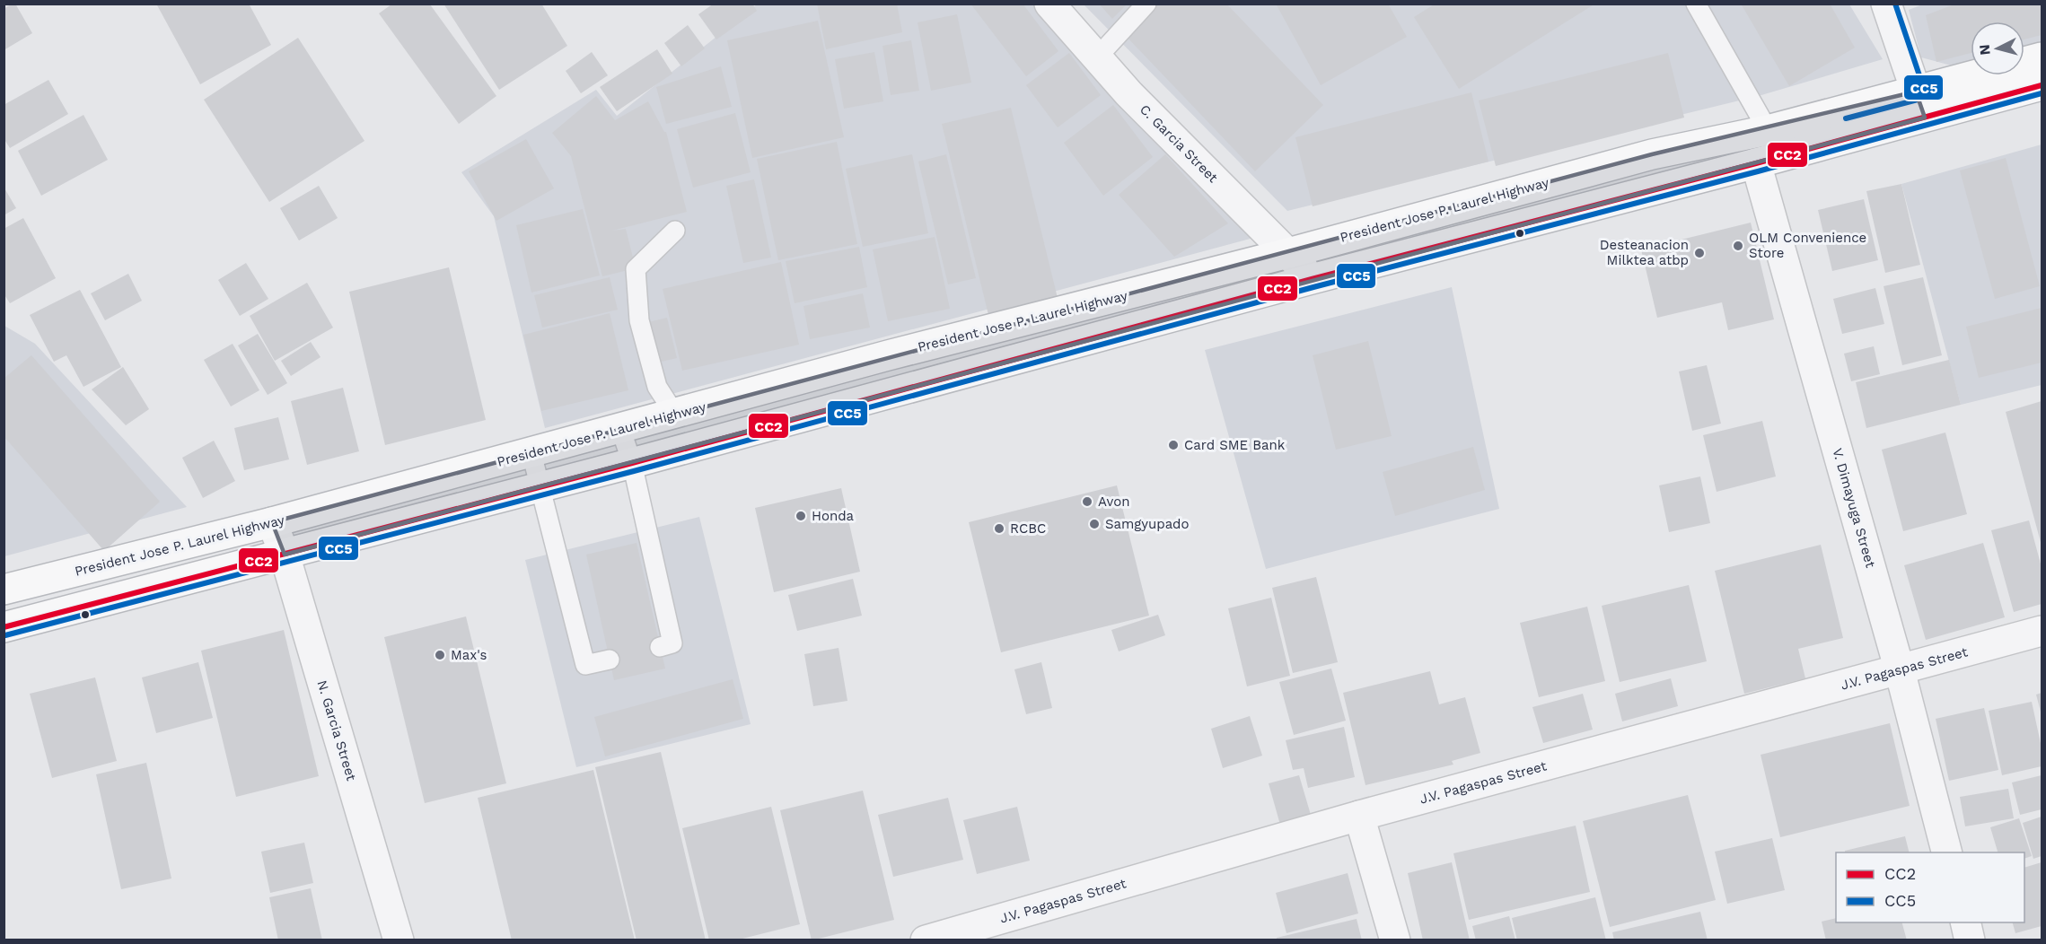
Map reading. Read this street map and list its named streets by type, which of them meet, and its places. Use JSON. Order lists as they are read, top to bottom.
{
  "streets": {
    "highway": ["President Jose P. Laurel Highway"],
    "street": [
      "C. Garcia Street",
      "V. Dimayuga Street",
      "J.V. Pagaspas Street",
      "N. Garcia Street"
    ]
  },
  "crossings": [
    ["C. Garcia Street", "President Jose P. Laurel Highway"],
    ["President Jose P. Laurel Highway", "V. Dimayuga Street"],
    ["President Jose P. Laurel Highway", "N. Garcia Street"],
    ["V. Dimayuga Street", "J.V. Pagaspas Street"]
  ],
  "places": [
    "OLM Convenience Store",
    "Desteanacion Milktea atbp",
    "Card SME Bank",
    "Avon",
    "Honda",
    "Samgyupado",
    "RCBC",
    "Max's"
  ],
  "lines": ["transit line CC5", "transit line CC2"],
  "legend": ["CC2", "CC5"],
  "north": "left"
}
